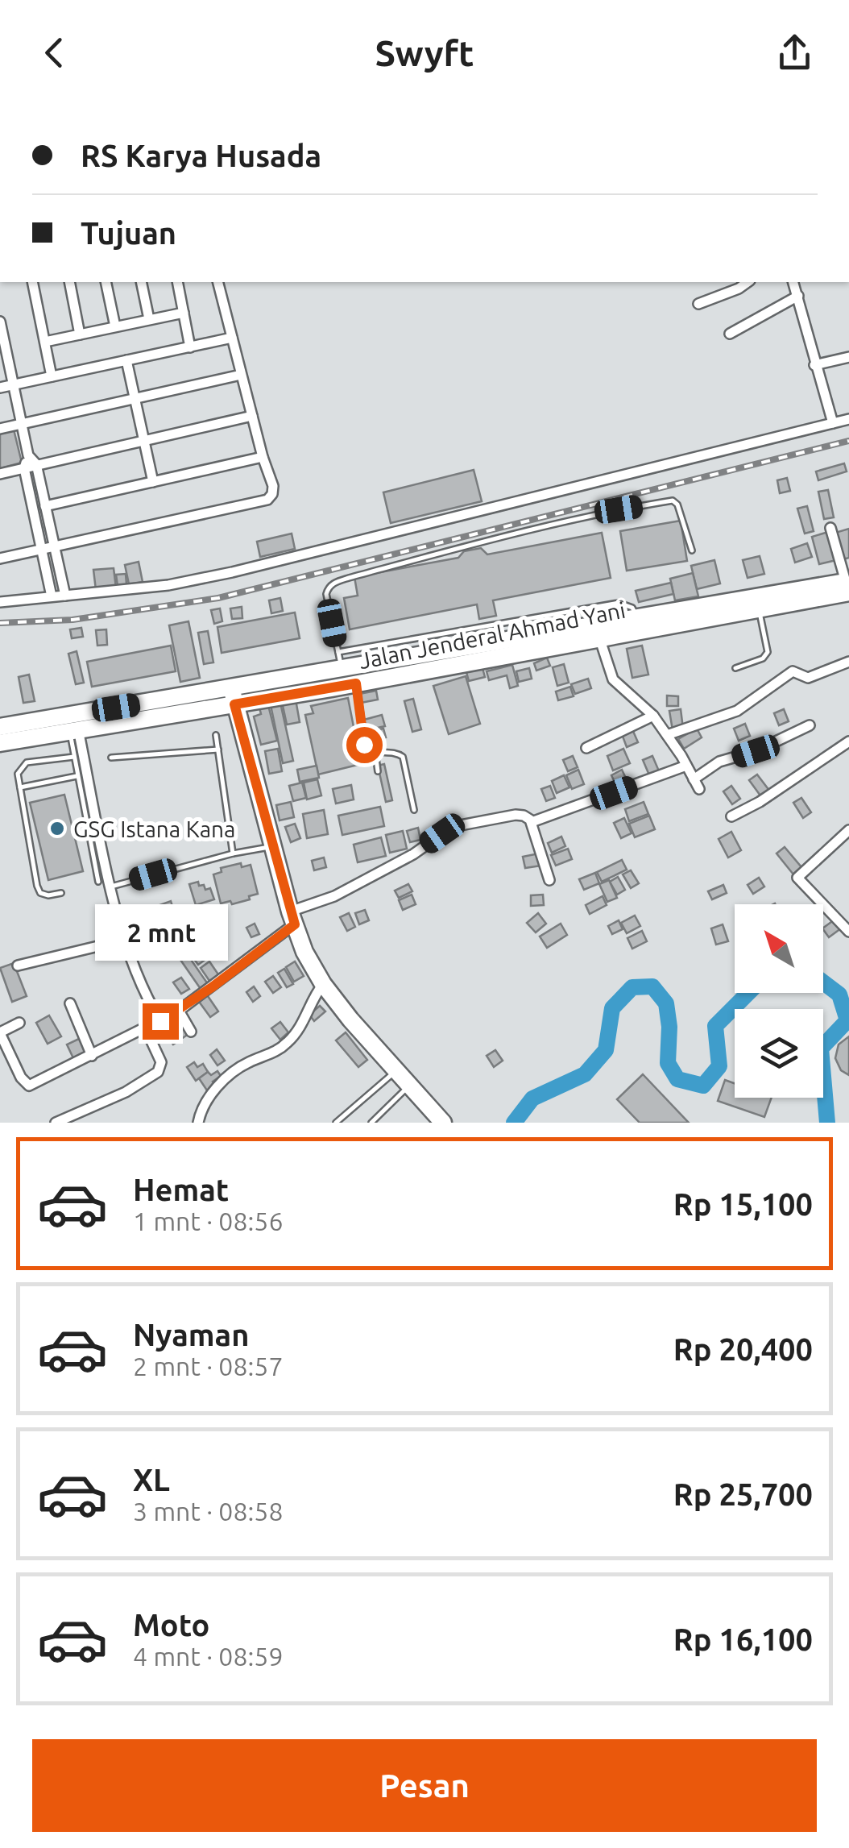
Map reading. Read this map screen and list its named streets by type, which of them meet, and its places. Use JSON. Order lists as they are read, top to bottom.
{
  "streets": {
    "highway": ["Jalan Jenderal Ahmad Yani"]
  },
  "places": ["GSG Istana Kana"],
  "north": "top left",
  "page": {
    "header": "Swyft",
    "banner": ["RS Karya Husada", "Tujuan"],
    "bubble": "2 mnt",
    "list": [
      {
        "name": "Hemat",
        "note": "1 mnt · 08:56",
        "value": "Rp 15,100"
      },
      {
        "name": "Nyaman",
        "note": "2 mnt · 08:57",
        "value": "Rp 20,400"
      },
      {
        "name": "XL",
        "note": "3 mnt · 08:58",
        "value": "Rp 25,700"
      },
      {
        "name": "Moto",
        "note": "4 mnt · 08:59",
        "value": "Rp 16,100"
      }
    ],
    "buttons": "Pesan"
  }
}
